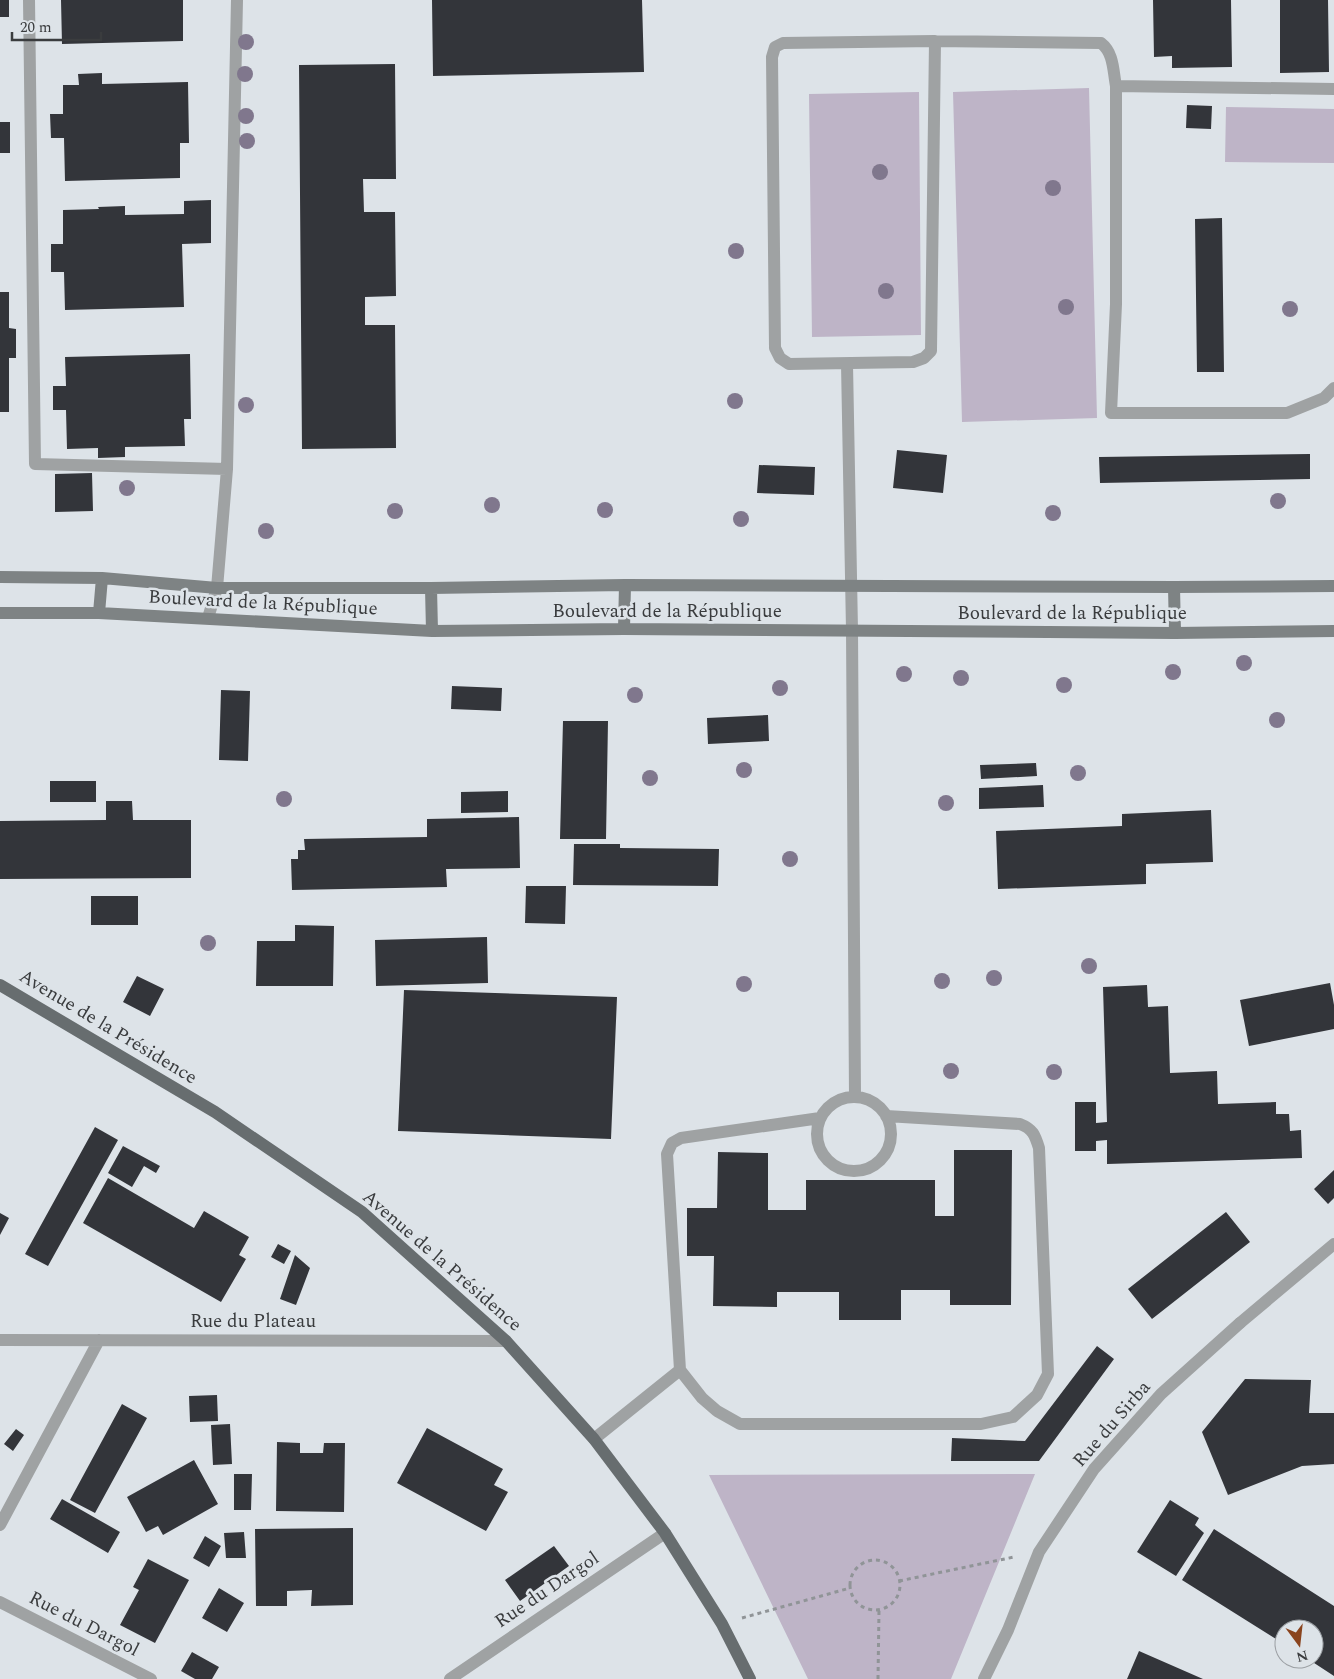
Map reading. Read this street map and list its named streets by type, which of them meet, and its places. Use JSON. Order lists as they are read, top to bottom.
{
  "streets": {
    "main road": ["Boulevard de la République", "Avenue de la Présidence"],
    "street": ["Rue du Plateau", "Rue du Sirba", "Rue du Dargol"]
  },
  "crossings": [
    ["Avenue de la Présidence", "Rue du Plateau"],
    ["Avenue de la Présidence", "Rue du Dargol"]
  ],
  "scale_bar": "20 m",
  "north": "bottom"
}
